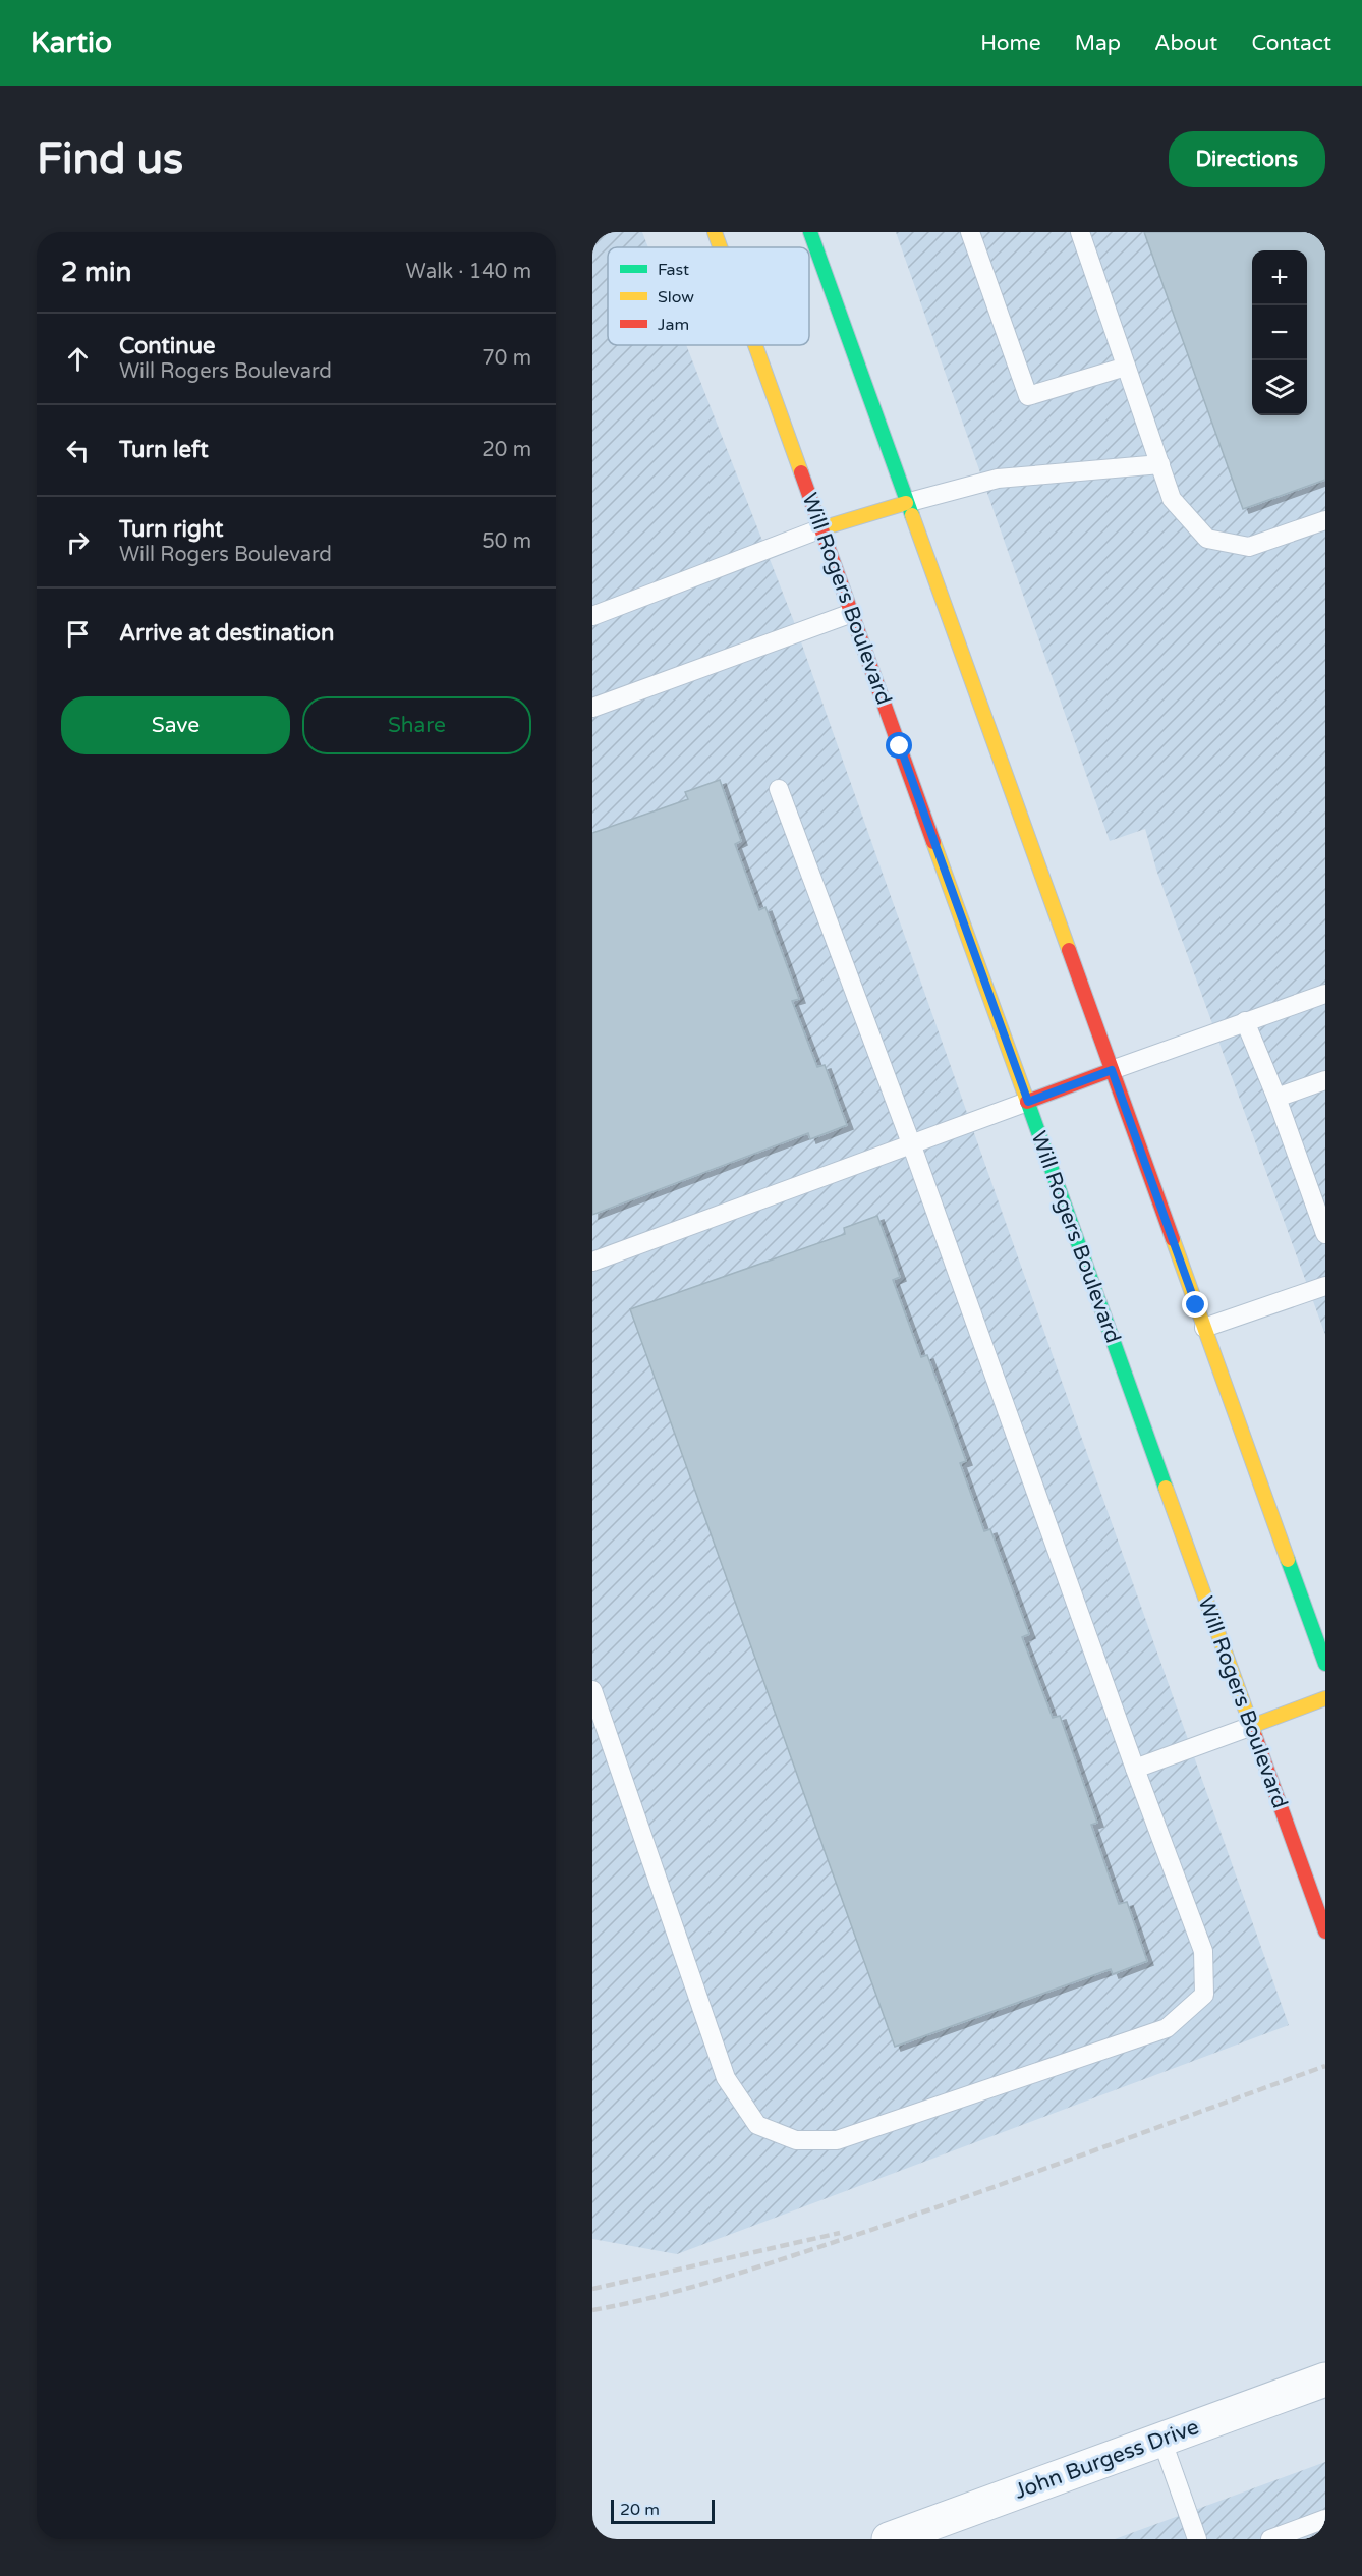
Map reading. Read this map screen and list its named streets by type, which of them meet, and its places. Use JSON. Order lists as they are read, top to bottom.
{
  "streets": {
    "main road": ["Will Rogers Boulevard"],
    "street": ["John Burgess Drive"]
  },
  "legend": ["Fast", "Slow", "Jam"],
  "scale_bar": "20 m",
  "page": {
    "header": "Kartio",
    "nav": [
      "Home",
      "Map",
      "About",
      "Contact"
    ],
    "buttons": [
      "Directions",
      ["Save", "Share"]
    ],
    "title": "Find us",
    "heading": ["2 min", "Walk · 140 m"],
    "map_buttons": ["+", "−"],
    "list": [
      ["Continue", "Will Rogers Boulevard", "70 m"],
      ["Turn left", "20 m"],
      ["Turn right", "Will Rogers Boulevard", "50 m"],
      "Arrive at destination"
    ],
    "scale": "20 m"
  }
}
